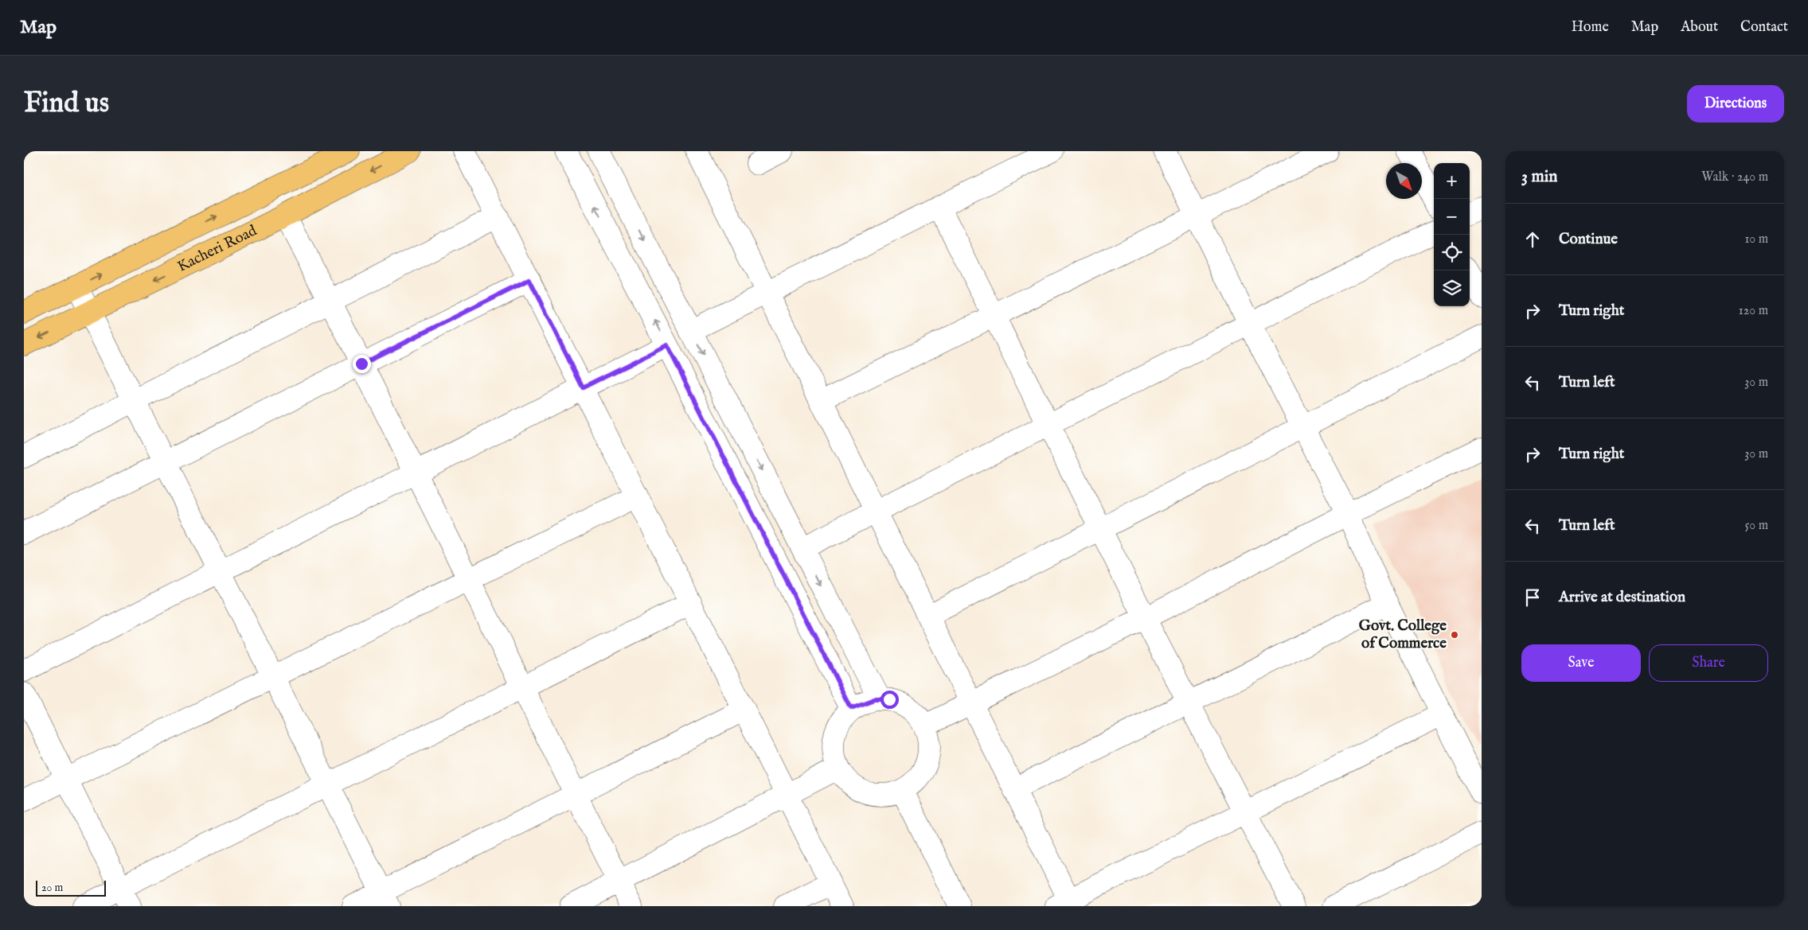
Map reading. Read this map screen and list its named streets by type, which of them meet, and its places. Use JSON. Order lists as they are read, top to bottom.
{
  "streets": {
    "main road": ["Kacheri Road"]
  },
  "places": ["Govt. College of Commerce"],
  "scale_bar": "20 m",
  "north": "bottom right",
  "page": {
    "header": "Map",
    "nav": [
      "Home",
      "Map",
      "About",
      "Contact"
    ],
    "buttons": [
      "Directions",
      ["Save", "Share"]
    ],
    "title": "Find us",
    "heading": ["3 min", "Walk · 240 m"],
    "map_buttons": ["+", "−"],
    "list": [
      ["Continue", "10 m"],
      ["Turn right", "120 m"],
      ["Turn left", "30 m"],
      ["Turn right", "30 m"],
      ["Turn left", "50 m"],
      "Arrive at destination"
    ],
    "scale": "20 m"
  }
}
